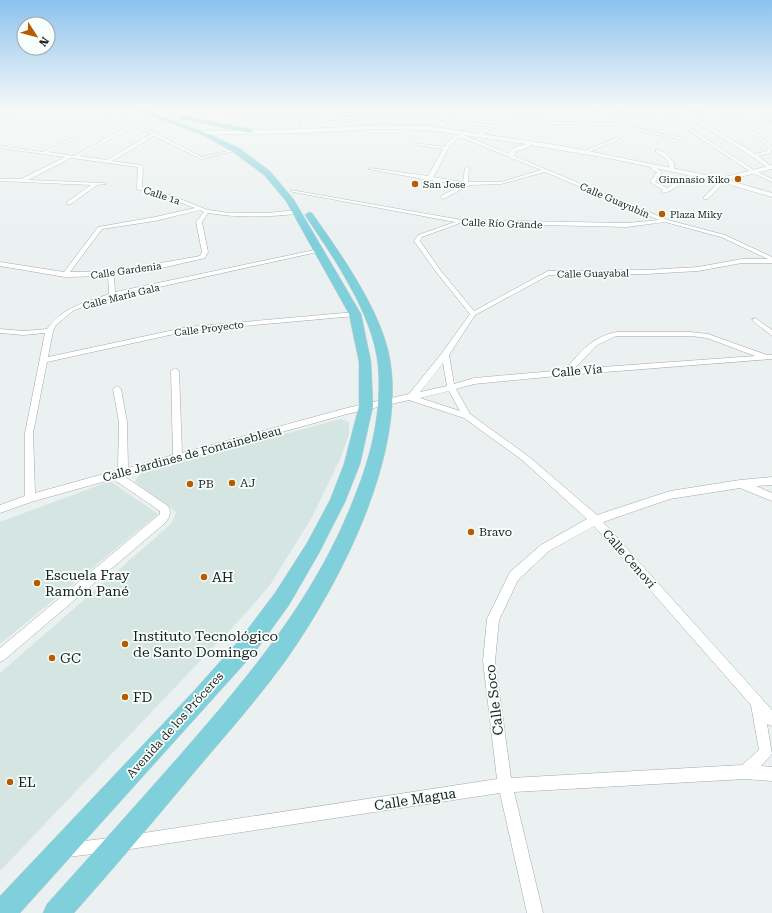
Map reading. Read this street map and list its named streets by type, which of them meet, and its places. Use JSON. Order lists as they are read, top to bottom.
{
  "streets": {
    "main road": ["Avenida de los Próceres"],
    "street": [
      "Calle 1a",
      "Calle Guayubín",
      "Calle Río Grande",
      "Calle Gardenia",
      "Calle Guayabal",
      "Calle María Gala",
      "Calle Proyecto",
      "Calle Vía",
      "Calle Jardines de Fontainebleau",
      "Calle Cenoví",
      "Calle Soco",
      "Calle Magua"
    ]
  },
  "crossings": [
    ["Calle 1a", "Calle Gardenia"],
    ["Calle 1a", "Avenida de los Próceres"],
    ["Calle Guayubín", "Calle Río Grande"],
    ["Calle Guayubín", "Calle Guayabal"],
    ["Calle Río Grande", "Avenida de los Próceres"],
    ["Calle Guayabal", "Calle Vía"],
    ["Calle María Gala", "Avenida de los Próceres"],
    ["Calle Proyecto", "Avenida de los Próceres"],
    ["Calle Vía", "Calle Jardines de Fontainebleau"],
    ["Calle Vía", "Avenida de los Próceres"],
    ["Calle Jardines de Fontainebleau", "Avenida de los Próceres"],
    ["Calle Cenoví", "Calle Soco"],
    ["Calle Soco", "Calle Magua"],
    ["Avenida de los Próceres", "Calle Magua"]
  ],
  "places": [
    "Gimnasio Kiko",
    "San Jose",
    "Plaza Miky",
    "AJ",
    "PB",
    "Bravo",
    "AH",
    "Escuela Fray Ramón Pané",
    "Instituto Tecnológico de Santo Domingo",
    "GC",
    "FD",
    "EL"
  ],
  "north": "bottom right"
}
